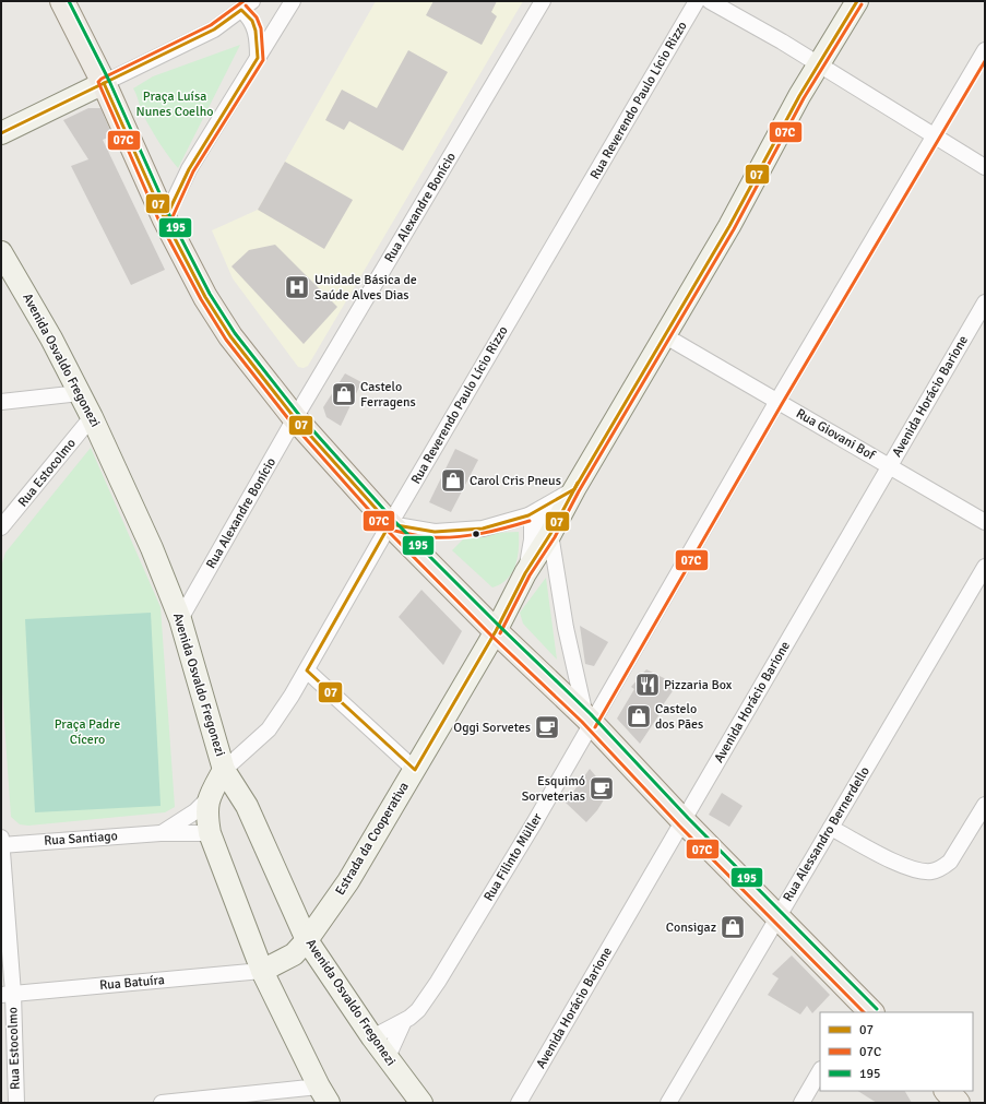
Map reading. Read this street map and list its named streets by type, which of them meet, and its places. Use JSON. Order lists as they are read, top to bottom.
{
  "streets": {
    "street": [
      "Rua Reverendo Paulo Lício Rizzo",
      "Rua Alexandre Bonício",
      "Avenida Osvaldo Fregonezi",
      "Avenida Horácio Barione",
      "Rua Giovani Bof",
      "Rua Estocolmo",
      "Rua Alessandro Bernerdello",
      "Rua Santiago",
      "Estrada da Cooperativa",
      "Rua Filinto Müller",
      "Rua Batuíra"
    ]
  },
  "crossings": [
    ["Rua Reverendo Paulo Lício Rizzo", "Avenida Osvaldo Fregonezi"],
    ["Rua Reverendo Paulo Lício Rizzo", "Rua Santiago"],
    ["Rua Alexandre Bonício", "Avenida Osvaldo Fregonezi"],
    ["Avenida Osvaldo Fregonezi", "Rua Estocolmo"],
    ["Avenida Osvaldo Fregonezi", "Estrada da Cooperativa"],
    ["Avenida Osvaldo Fregonezi", "Rua Filinto Müller"],
    ["Avenida Horácio Barione", "Rua Giovani Bof"],
    ["Rua Giovani Bof", "Estrada da Cooperativa"],
    ["Rua Giovani Bof", "Rua Filinto Müller"],
    ["Rua Estocolmo", "Rua Santiago"],
    ["Rua Estocolmo", "Rua Batuíra"],
    ["Estrada da Cooperativa", "Rua Batuíra"]
  ],
  "parks": ["Praça Luísa Nunes Coelho", "Praça Padre Cícero"],
  "places": {
    "hospital": ["Unidade Básica de Saúde Alves Dias"],
    "shop": [
      "Castelo Ferragens",
      "Carol Cris Pneus",
      "Castelo dos Pães",
      "Consigaz"
    ],
    "restaurant": ["Pizzaria Box"],
    "cafe": ["Oggi Sorvetes", "Esquimó Sorveterias"]
  },
  "lines": ["transit line 07", "transit line 07C", "transit line 195"],
  "legend": ["07", "07C", "195"]
}
